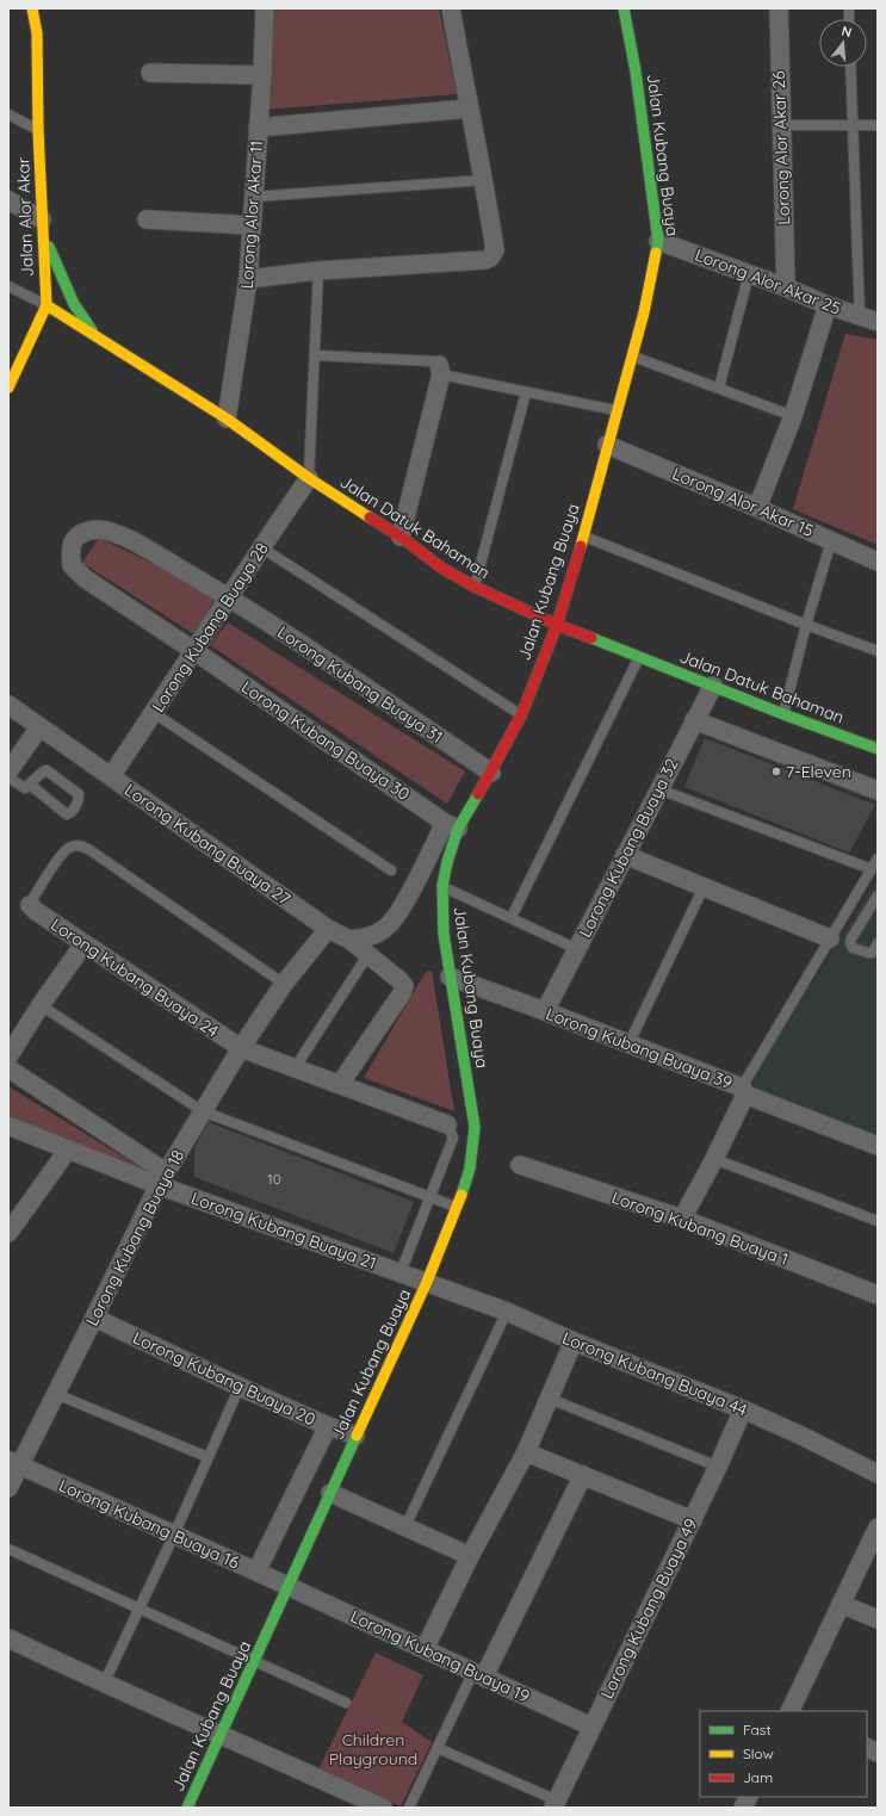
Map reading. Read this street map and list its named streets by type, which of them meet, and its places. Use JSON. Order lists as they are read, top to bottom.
{
  "streets": {
    "street": [
      "Lorong Alor Akar 26",
      "Jalan Kubang Buaya",
      "Lorong Alor Akar 11",
      "Jalan Alor Akar",
      "Lorong Alor Akar 25",
      "Lorong Alor Akar 15",
      "Jalan Datuk Bahaman",
      "Lorong Kubang Buaya 28",
      "Lorong Kubang Buaya 31",
      "Lorong Kubang Buaya 30",
      "Lorong Kubang Buaya 27",
      "Lorong Kubang Buaya 32",
      "Lorong Kubang Buaya 24",
      "Lorong Kubang Buaya 39",
      "Lorong Kubang Buaya 1",
      "Lorong Kubang Buaya 21",
      "Lorong Kubang Buaya 18",
      "Lorong Kubang Buaya 44",
      "Lorong Kubang Buaya 20",
      "Lorong Kubang Buaya 16",
      "Lorong Kubang Buaya 49",
      "Lorong Kubang Buaya 19"
    ]
  },
  "crossings": [
    ["Lorong Alor Akar 26", "Lorong Alor Akar 25"],
    ["Jalan Kubang Buaya", "Lorong Alor Akar 25"],
    ["Jalan Kubang Buaya", "Lorong Alor Akar 15"],
    ["Jalan Kubang Buaya", "Jalan Datuk Bahaman"],
    ["Jalan Kubang Buaya", "Lorong Kubang Buaya 31"],
    ["Jalan Kubang Buaya", "Lorong Kubang Buaya 30"],
    ["Jalan Kubang Buaya", "Lorong Kubang Buaya 39"],
    ["Jalan Kubang Buaya", "Lorong Kubang Buaya 21"],
    ["Jalan Kubang Buaya", "Lorong Kubang Buaya 44"],
    ["Jalan Kubang Buaya", "Lorong Kubang Buaya 20"],
    ["Jalan Kubang Buaya", "Lorong Kubang Buaya 16"],
    ["Jalan Kubang Buaya", "Lorong Kubang Buaya 19"],
    ["Lorong Alor Akar 11", "Jalan Datuk Bahaman"],
    ["Jalan Alor Akar", "Jalan Datuk Bahaman"],
    ["Jalan Datuk Bahaman", "Lorong Kubang Buaya 28"],
    ["Jalan Datuk Bahaman", "Lorong Kubang Buaya 32"],
    ["Lorong Kubang Buaya 28", "Lorong Kubang Buaya 31"],
    ["Lorong Kubang Buaya 28", "Lorong Kubang Buaya 30"],
    ["Lorong Kubang Buaya 28", "Lorong Kubang Buaya 27"],
    ["Lorong Kubang Buaya 31", "Lorong Kubang Buaya 30"],
    ["Lorong Kubang Buaya 27", "Lorong Kubang Buaya 24"],
    ["Lorong Kubang Buaya 27", "Lorong Kubang Buaya 18"],
    ["Lorong Kubang Buaya 32", "Lorong Kubang Buaya 39"],
    ["Lorong Kubang Buaya 24", "Lorong Kubang Buaya 18"],
    ["Lorong Kubang Buaya 21", "Lorong Kubang Buaya 18"],
    ["Lorong Kubang Buaya 21", "Lorong Kubang Buaya 44"],
    ["Lorong Kubang Buaya 18", "Lorong Kubang Buaya 20"],
    ["Lorong Kubang Buaya 18", "Lorong Kubang Buaya 16"],
    ["Lorong Kubang Buaya 44", "Lorong Kubang Buaya 49"],
    ["Lorong Kubang Buaya 16", "Lorong Kubang Buaya 19"],
    ["Lorong Kubang Buaya 49", "Lorong Kubang Buaya 19"]
  ],
  "parks": ["Children Playground"],
  "places": ["7-Eleven"],
  "house_numbers": ["10"],
  "legend": ["Fast", "Slow", "Jam"],
  "north": "top"
}
